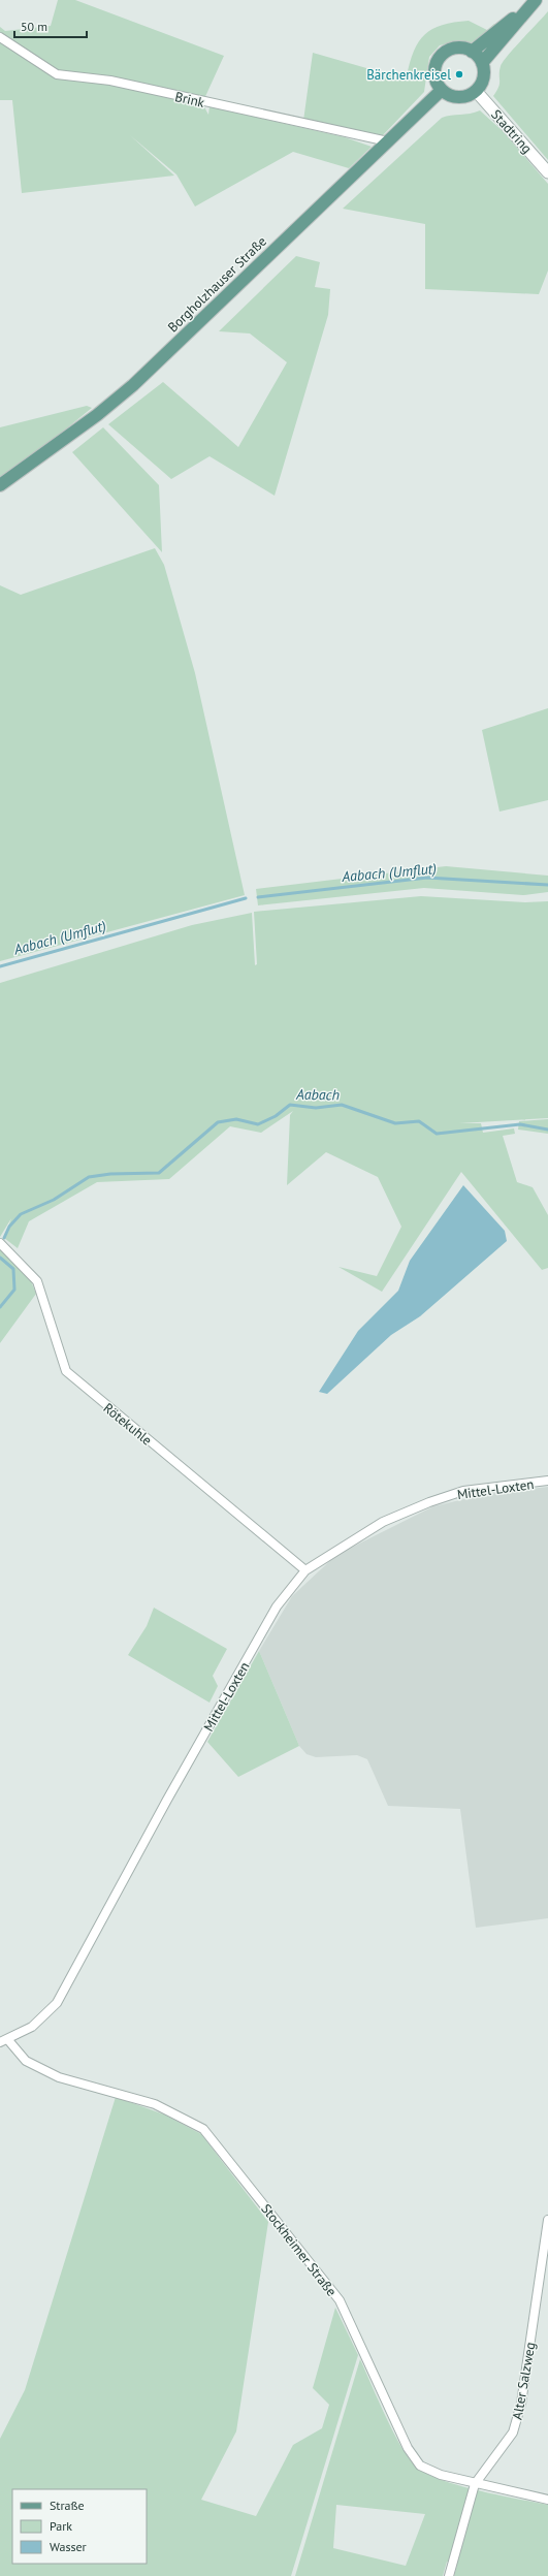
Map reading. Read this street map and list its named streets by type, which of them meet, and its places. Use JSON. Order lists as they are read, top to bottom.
{
  "streets": {
    "main road": ["Borgholzhauser Straße"],
    "street": [
      "Brink",
      "Stadtring",
      "Rötekuhle",
      "Mittel-Loxten",
      "Stockheimer Straße",
      "Alter Salzweg"
    ]
  },
  "crossings": [
    ["Brink", "Borgholzhauser Straße"],
    ["Stadtring", "Borgholzhauser Straße"],
    ["Rötekuhle", "Mittel-Loxten"],
    ["Mittel-Loxten", "Stockheimer Straße"],
    ["Stockheimer Straße", "Alter Salzweg"]
  ],
  "water": ["Aabach (Umflut)", "Aabach"],
  "places": ["Bärchenkreisel"],
  "legend": ["Straße", "Park", "Wasser"],
  "scale_bar": "50 m"
}
